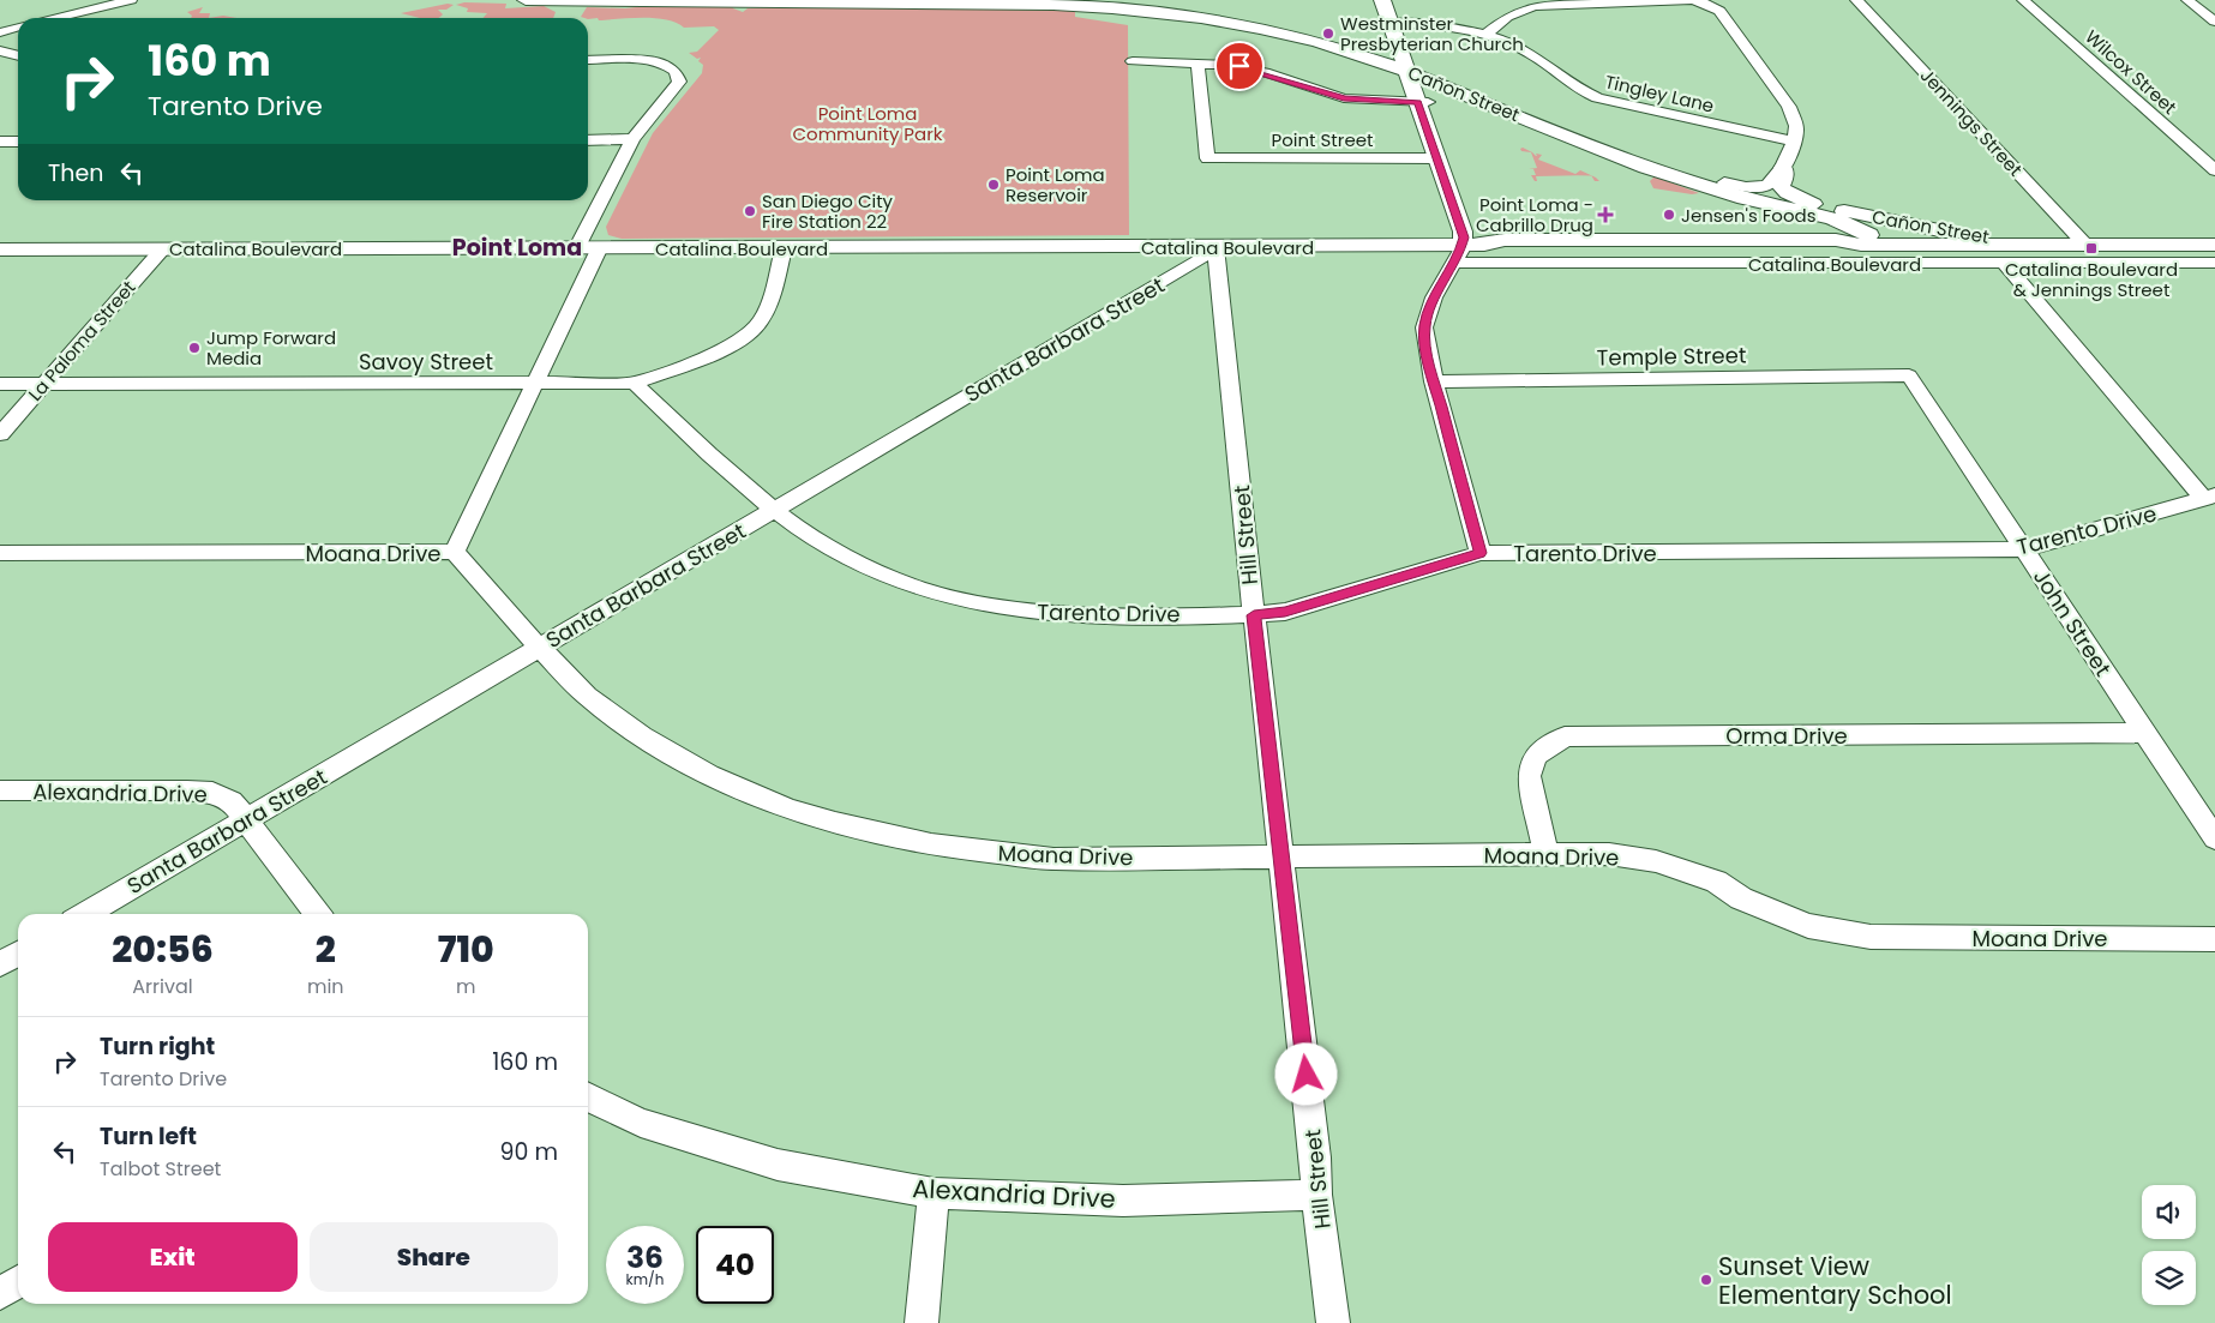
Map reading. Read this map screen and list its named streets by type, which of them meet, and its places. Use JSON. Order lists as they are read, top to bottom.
{
  "streets": {
    "main road": ["Cañon Street", "Catalina Boulevard"],
    "street": [
      "Wilcox Street",
      "Tingley Lane",
      "Jennings Street",
      "Point Street",
      "Santa Barbara Street",
      "La Paloma Street",
      "Temple Street",
      "Savoy Street",
      "Tarento Drive",
      "Hill Street",
      "Moana Drive",
      "John Street",
      "Orma Drive",
      "Alexandria Drive"
    ]
  },
  "crossings": [
    ["Cañon Street", "Catalina Boulevard"],
    ["Jennings Street", "Catalina Boulevard"],
    ["Catalina Boulevard", "Santa Barbara Street"],
    ["Catalina Boulevard", "La Paloma Street"],
    ["Catalina Boulevard", "Savoy Street"],
    ["Catalina Boulevard", "Hill Street"],
    ["Santa Barbara Street", "Tarento Drive"],
    ["Santa Barbara Street", "Hill Street"],
    ["Santa Barbara Street", "Moana Drive"],
    ["Santa Barbara Street", "Alexandria Drive"],
    ["La Paloma Street", "Savoy Street"],
    ["Temple Street", "John Street"],
    ["Savoy Street", "Tarento Drive"],
    ["Tarento Drive", "Hill Street"],
    ["Tarento Drive", "John Street"],
    ["Hill Street", "Moana Drive"],
    ["Hill Street", "Alexandria Drive"],
    ["Moana Drive", "Orma Drive"],
    ["John Street", "Orma Drive"]
  ],
  "districts": ["Point Loma"],
  "parks": ["Point Loma Community Park"],
  "places": {
    "other": [
      "Westminster Presbyterian Church",
      "Point Loma Reservoir",
      "San Diego City Fire Station 22",
      "Jensen's Foods",
      "Jump Forward Media",
      "Sunset View Elementary School"
    ],
    "health": ["Point Loma - Cabrillo Drug"],
    "transit": ["Catalina Boulevard & Jennings Street"]
  },
  "page": {
    "turn": ["160 m", "Tarento Drive"],
    "then": "Then",
    "eta": [
      "20:56",
      "Arrival",
      "2",
      "min",
      "710",
      "m"
    ],
    "list": [
      {
        "name": "Turn right",
        "note": "Tarento Drive",
        "value": "160 m"
      },
      {
        "name": "Turn left",
        "note": "Talbot Street",
        "value": "90 m"
      }
    ],
    "buttons": ["Exit", "Share"],
    "speed": "36 km/h",
    "limit": "40"
  }
}
